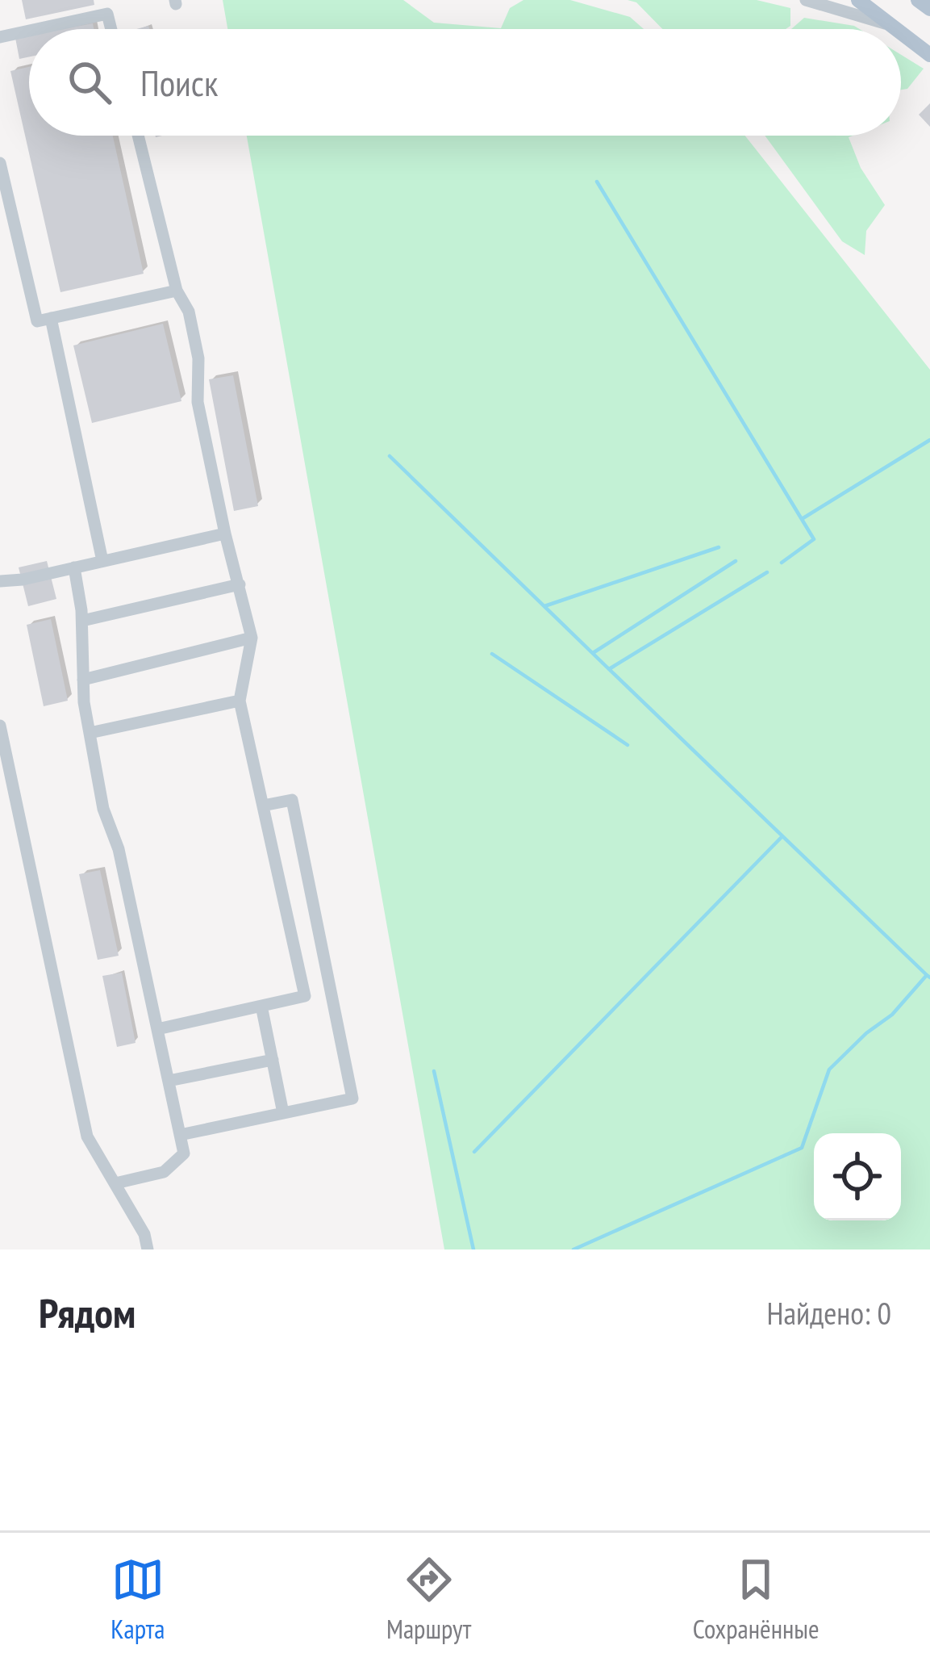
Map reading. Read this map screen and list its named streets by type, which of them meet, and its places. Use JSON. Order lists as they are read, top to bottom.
{
  "page": {
    "search": "Поиск",
    "heading": ["Рядом", "Найдено: 0"],
    "nav": ["Карта", "Маршрут", "Сохранённые"]
  }
}
